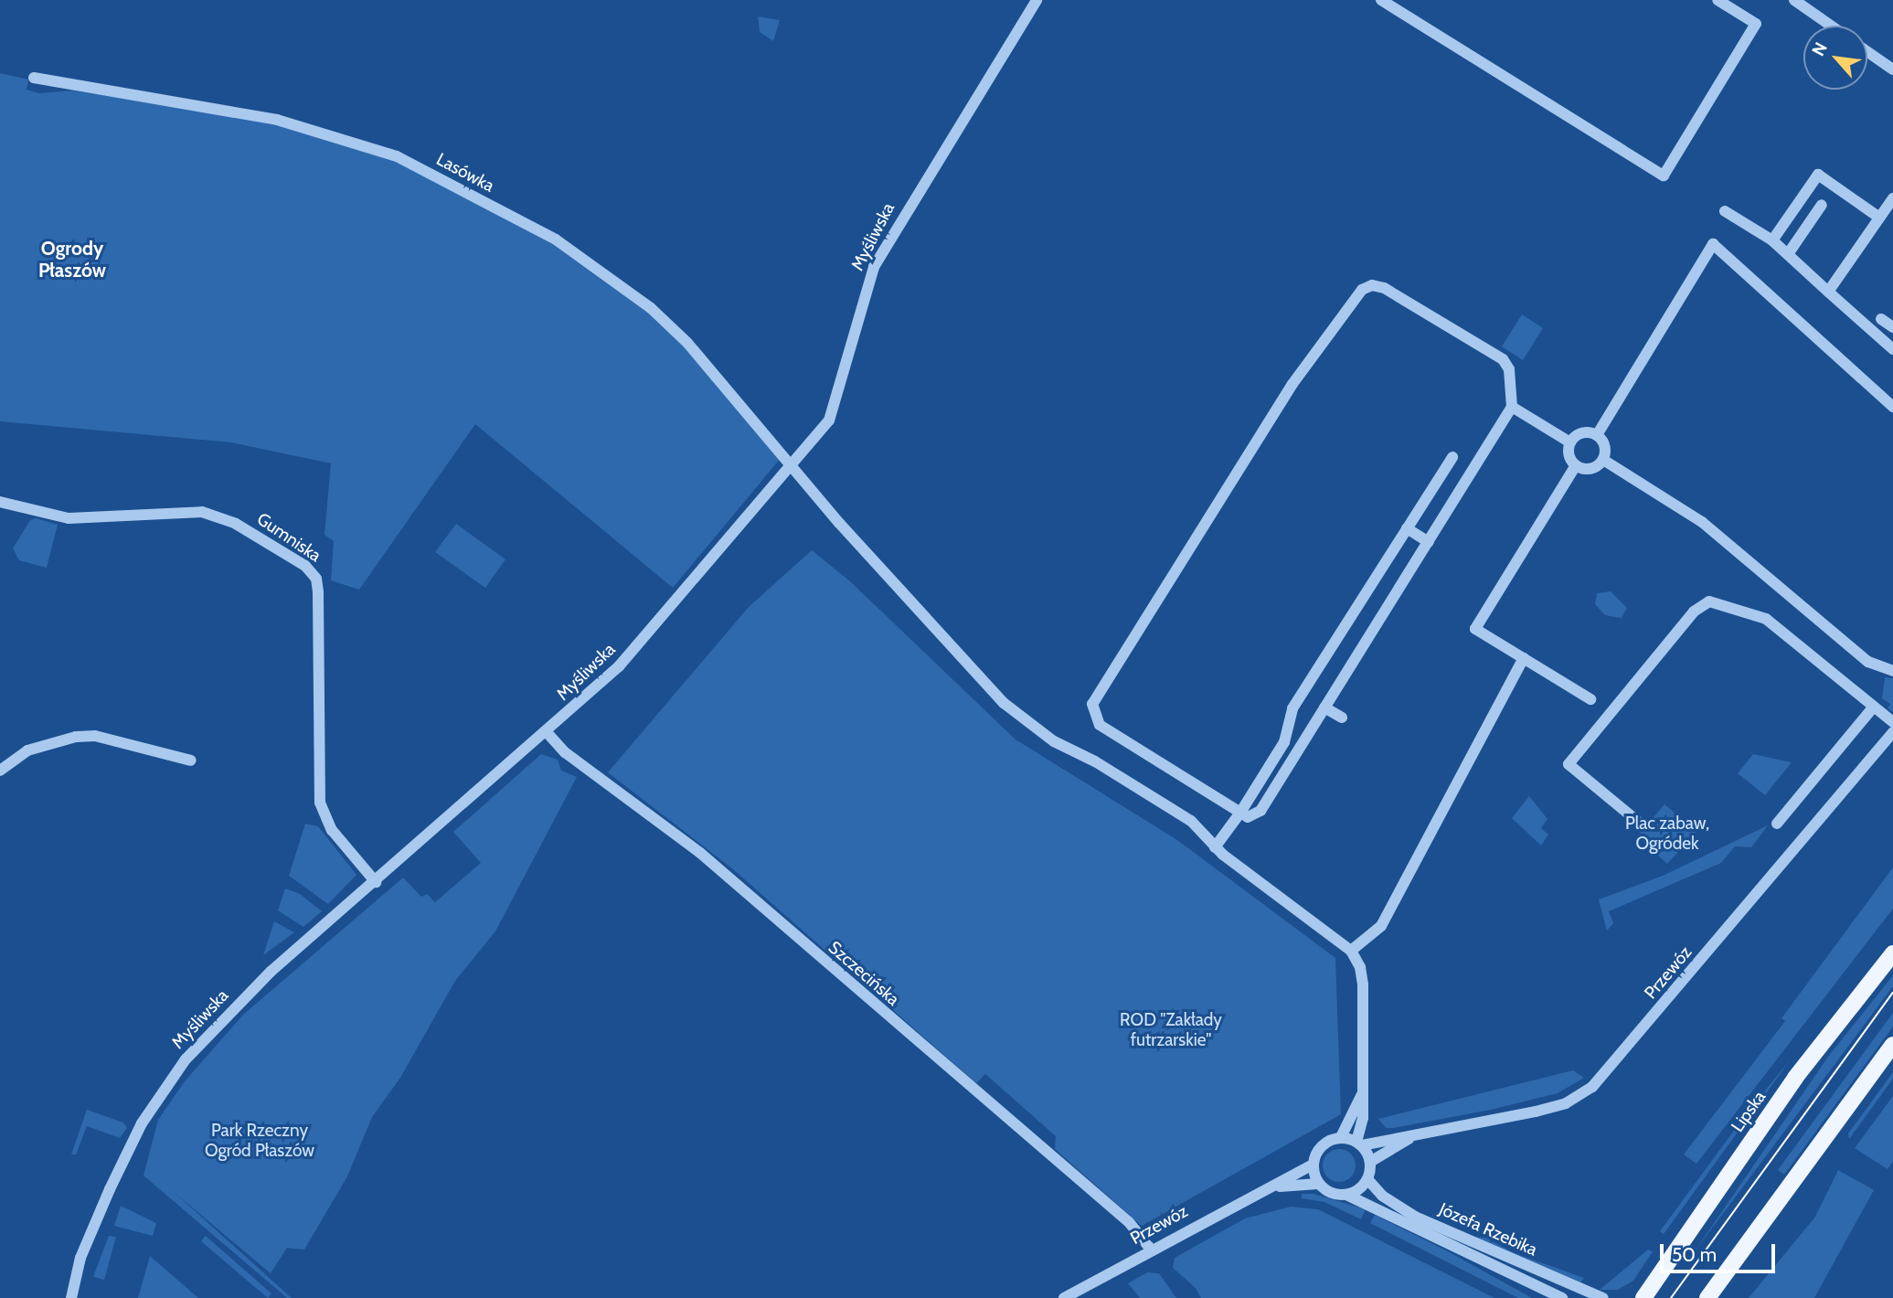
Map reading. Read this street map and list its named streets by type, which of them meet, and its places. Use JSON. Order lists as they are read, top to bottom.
{
  "streets": {
    "main road": ["Lipska"],
    "street": [
      "Lasówka",
      "Myśliwska",
      "Gumniska",
      "Przewóz",
      "Szczecińska",
      "Józefa Rzebika"
    ]
  },
  "crossings": [
    ["Lasówka", "Myśliwska"],
    ["Myśliwska", "Gumniska"],
    ["Myśliwska", "Szczecińska"],
    ["Przewóz", "Szczecińska"],
    ["Przewóz", "Józefa Rzebika"]
  ],
  "districts": ["Ogrody Płaszów"],
  "parks": ["Plac zabaw, Ogródek", "ROD \"Zakłady futrzarskie\"", "Park Rzeczny Ogród Płaszów"],
  "scale_bar": "50 m",
  "north": "top left"
}
